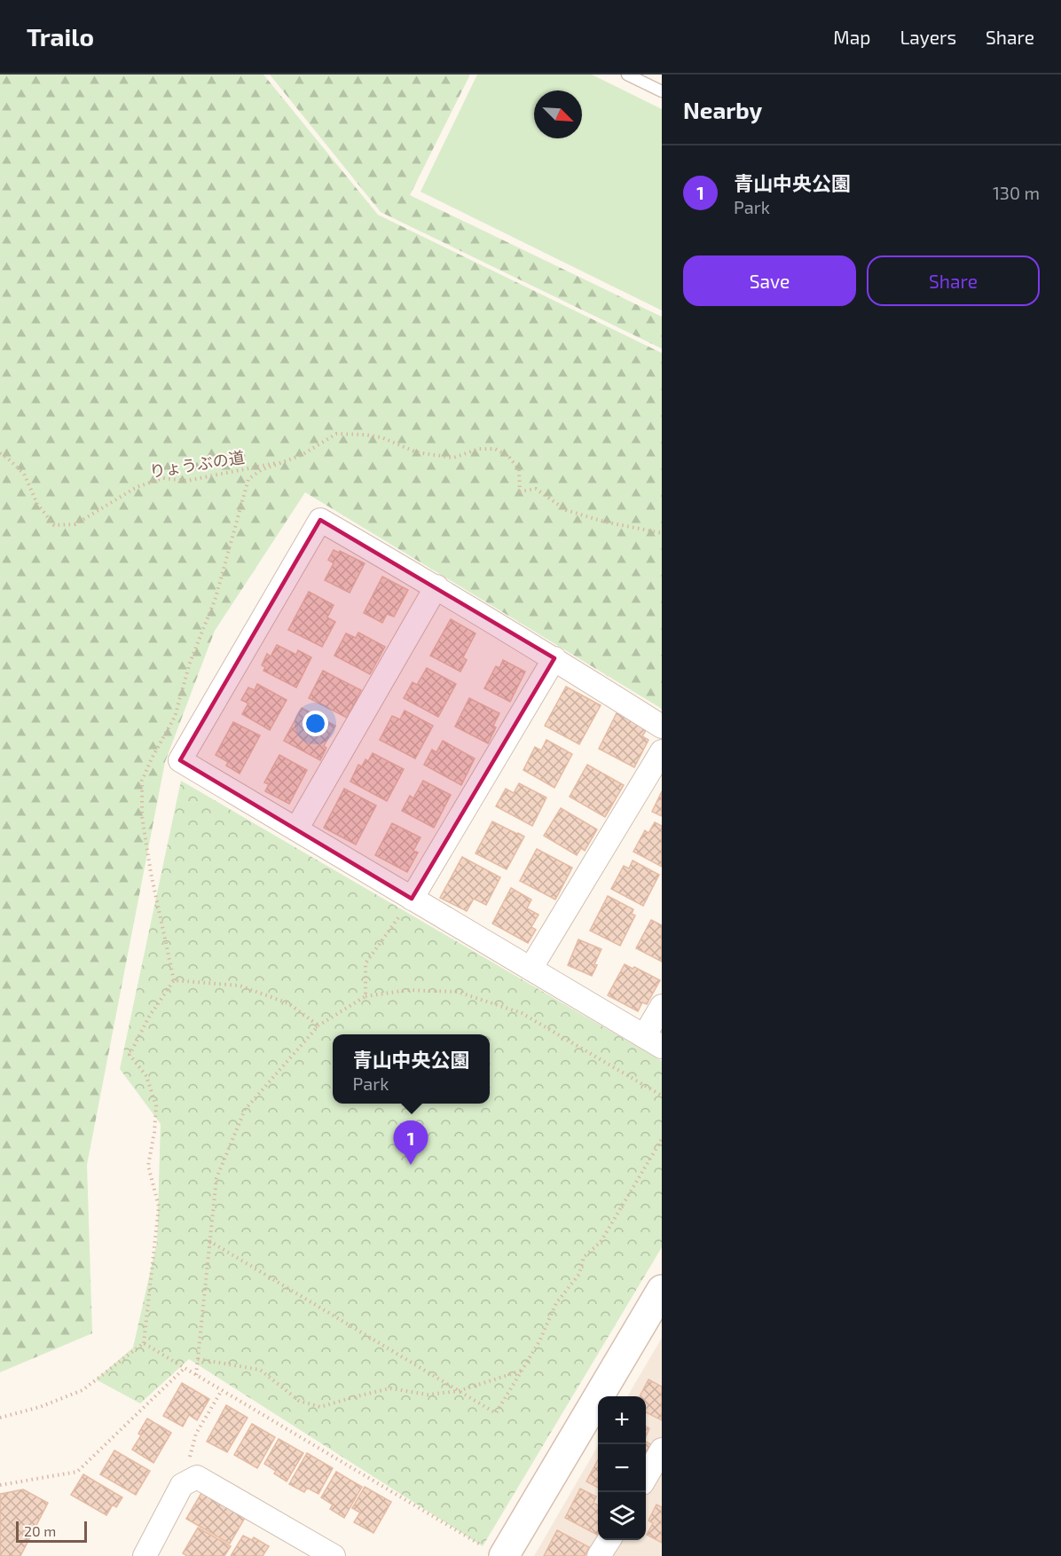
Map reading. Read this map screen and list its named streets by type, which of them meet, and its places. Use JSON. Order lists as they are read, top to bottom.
{
  "streets": {
    "path": ["りょうぶの道"]
  },
  "scale_bar": "20 m",
  "north": "bottom right",
  "page": {
    "header": "Trailo",
    "nav": ["Map", "Layers", "Share"],
    "heading": "Nearby",
    "list": [
      {
        "mark": "1",
        "name": "青山中央公園",
        "note": "Park",
        "value": "130 m"
      }
    ],
    "buttons": ["Save", "Share"],
    "popup": ["青山中央公園", "Park"],
    "pins": "1",
    "map_buttons": ["+", "−"],
    "scale": "20 m"
  }
}
